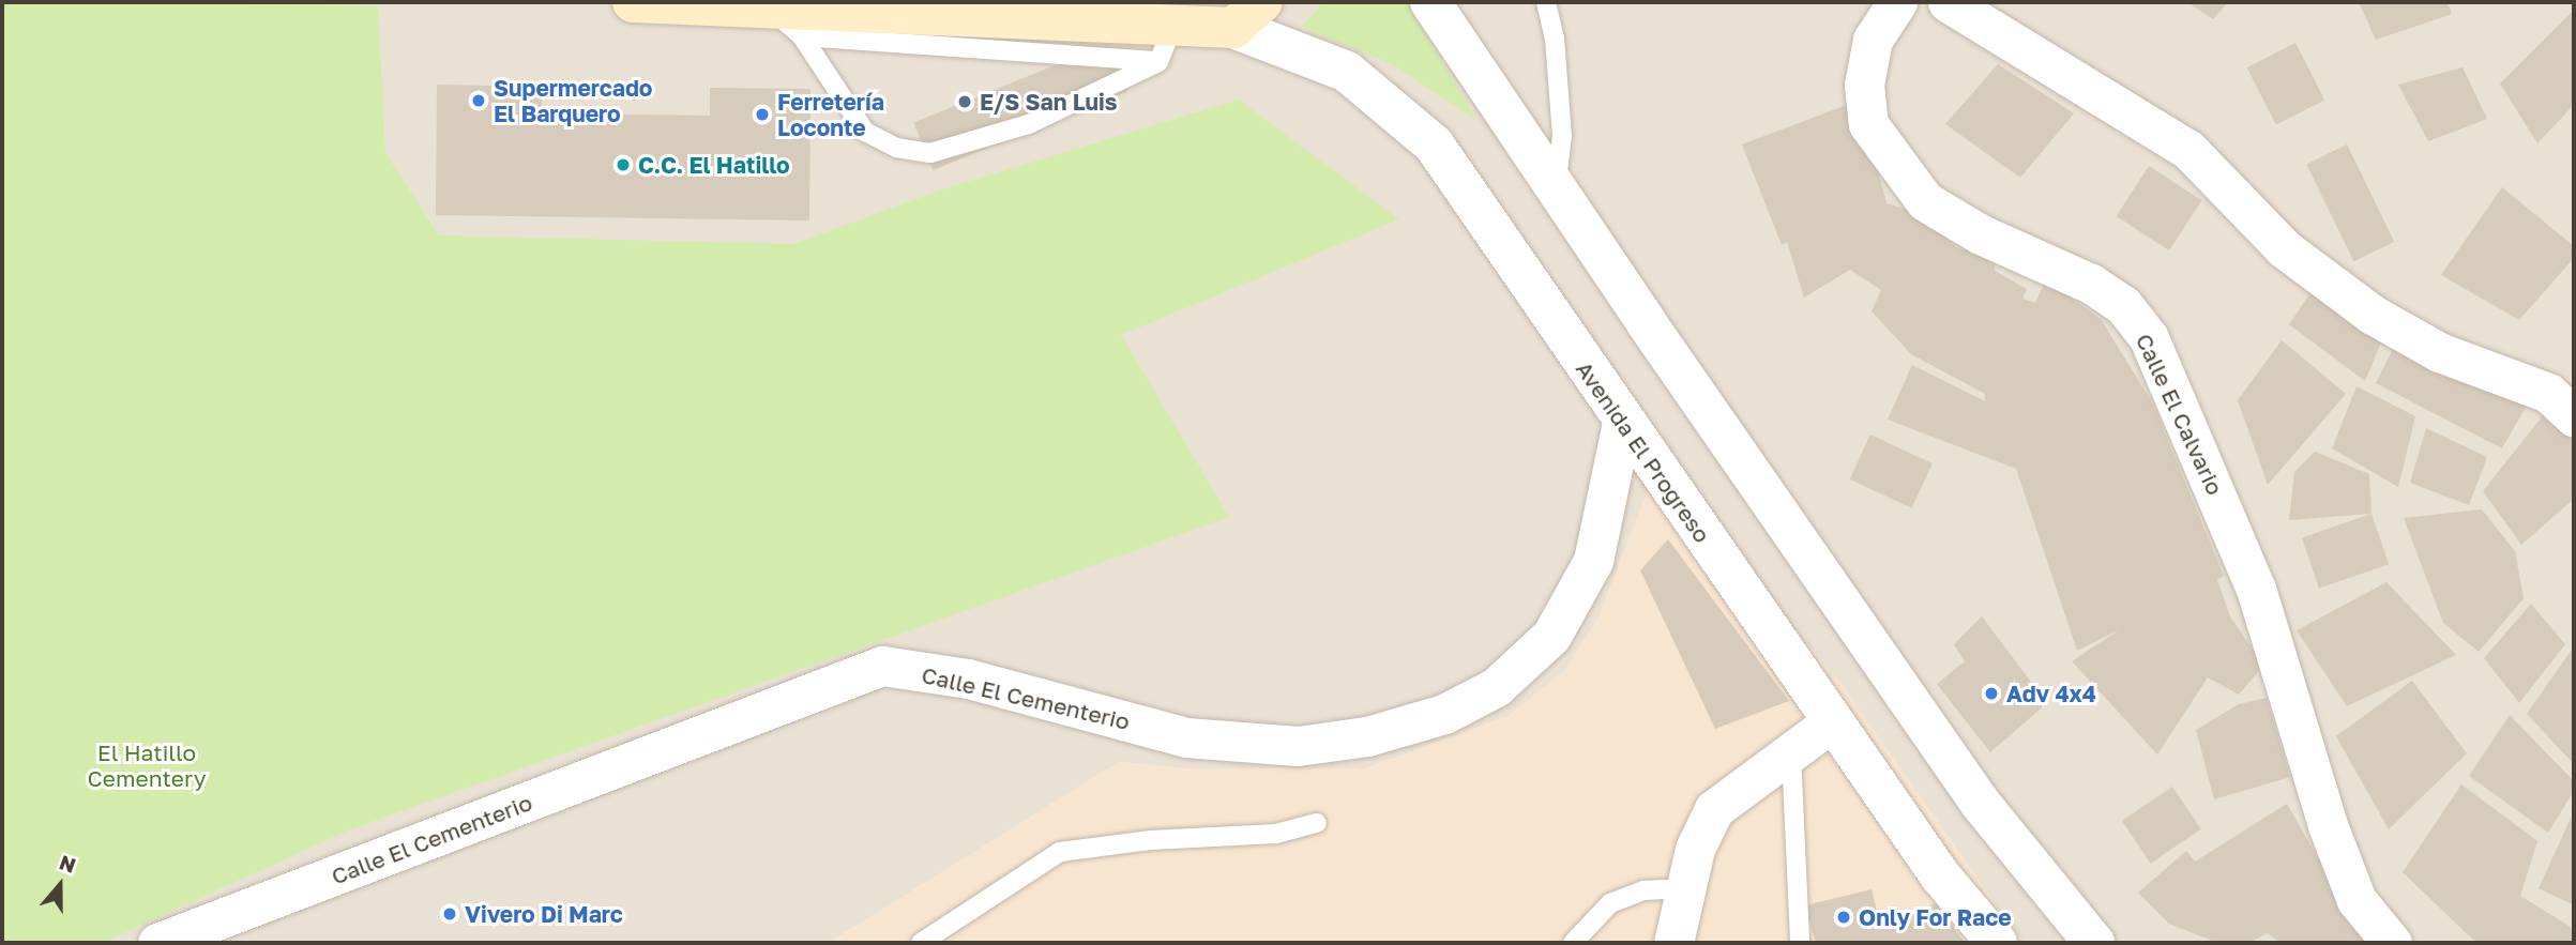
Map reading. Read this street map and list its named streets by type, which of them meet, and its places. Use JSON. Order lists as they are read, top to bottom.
{
  "streets": {
    "street": ["Calle El Calvario", "Avenida El Progreso", "Calle El Cementerio"]
  },
  "crossings": [
    ["Avenida El Progreso", "Calle El Cementerio"]
  ],
  "parks": ["El Hatillo Cementery"],
  "places": [
    "Supermercado El Barquero",
    "E/S San Luis",
    "Ferretería Loconte",
    "C.C. El Hatillo",
    "Adv 4x4",
    "Vivero Di Marc",
    "Only For Race"
  ],
  "north": "top"
}
